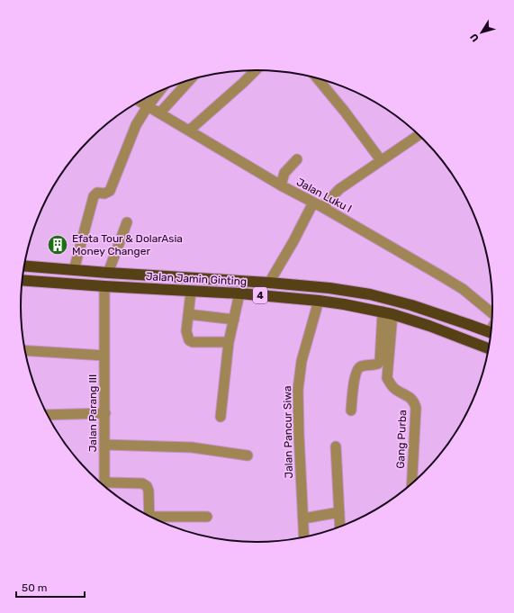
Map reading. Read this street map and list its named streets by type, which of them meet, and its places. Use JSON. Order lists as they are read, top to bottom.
{
  "streets": {
    "highway": ["Jalan Jamin Ginting", "4"],
    "street": [
      "Jalan Luku I",
      "Jalan Parang III",
      "Jalan Pancur Siwa",
      "Gang Purba"
    ]
  },
  "crossings": [
    ["Jalan Jamin Ginting", "Jalan Parang III"],
    ["Jalan Jamin Ginting", "Jalan Pancur Siwa"],
    ["Jalan Jamin Ginting", "Gang Purba"]
  ],
  "places": {
    "building": ["Efata Tour & DolarAsia Money Changer"]
  },
  "scale_bar": "50 m",
  "north": "bottom left"
}
